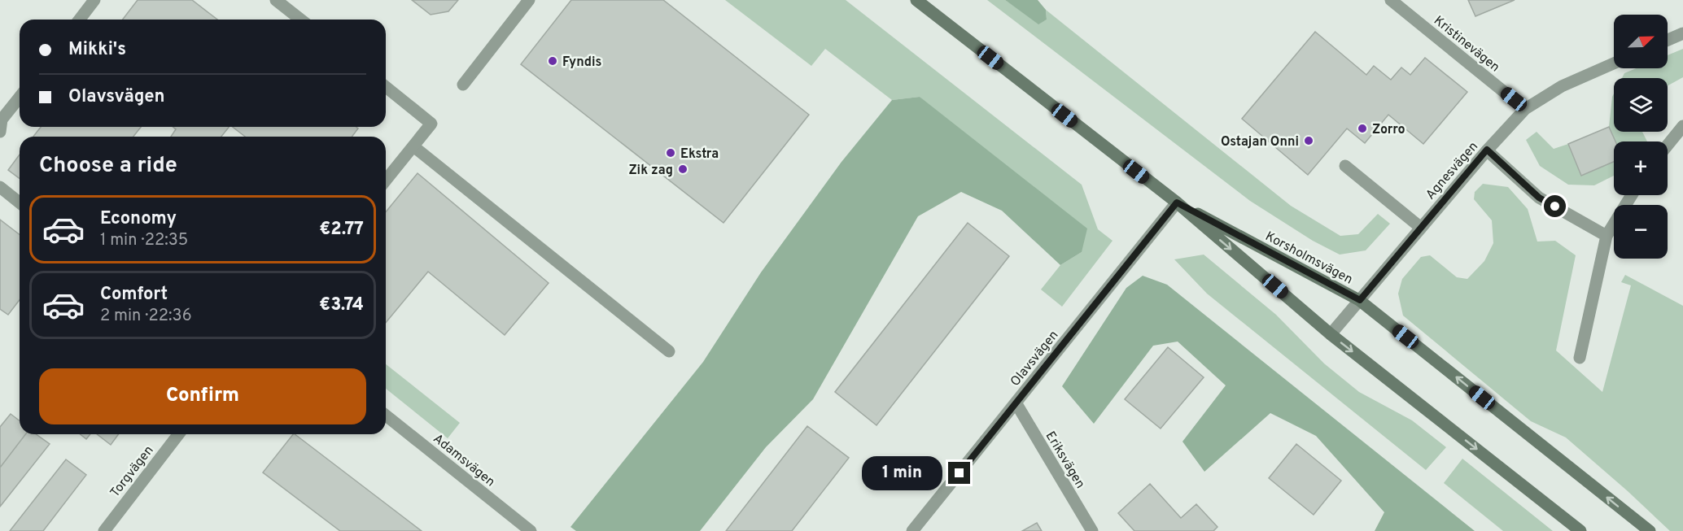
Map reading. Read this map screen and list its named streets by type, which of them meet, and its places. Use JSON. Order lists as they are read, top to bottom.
{
  "streets": {
    "main road": ["Korsholmsvägen"],
    "street": [
      "Kristinevägen",
      "Agnesvägen",
      "Olavsvägen",
      "Adamsvägen",
      "Eriksvägen",
      "Torgvägen"
    ]
  },
  "crossings": [
    ["Kristinevägen", "Agnesvägen"],
    ["Agnesvägen", "Korsholmsvägen"],
    ["Korsholmsvägen", "Olavsvägen"],
    ["Olavsvägen", "Eriksvägen"]
  ],
  "places": [
    "Fyndis",
    "Zorro",
    "Ostajan Onni",
    "Ekstra",
    "Zik zag"
  ],
  "north": "top right",
  "page": {
    "map_buttons": ["+", "−"],
    "banner": ["Mikki's", "Olavsvägen"],
    "heading": "Choose a ride",
    "list": [
      {
        "name": "Economy",
        "note": "1 min · 22:35",
        "value": "€2.77"
      },
      {
        "name": "Comfort",
        "note": "2 min · 22:36",
        "value": "€3.74"
      }
    ],
    "buttons": "Confirm",
    "bubble": "1 min"
  }
}
